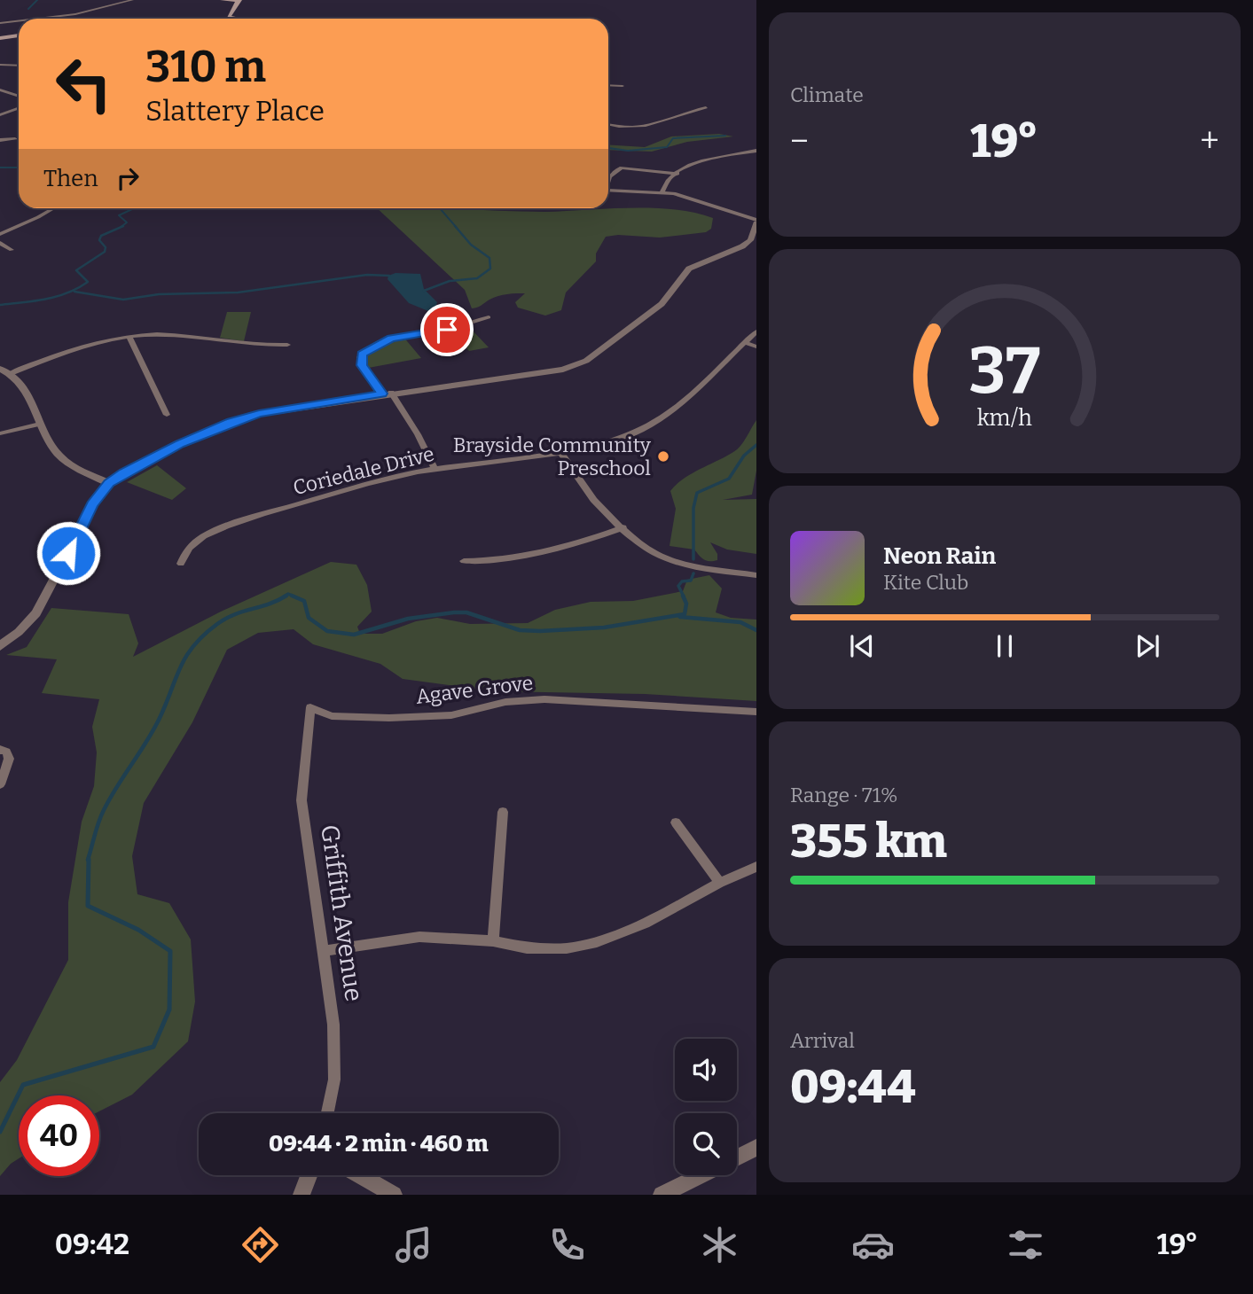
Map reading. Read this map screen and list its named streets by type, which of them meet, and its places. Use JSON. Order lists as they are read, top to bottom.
{
  "streets": {
    "street": ["Coriedale Drive", "Agave Grove", "Griffith Avenue"]
  },
  "crossings": [
    ["Agave Grove", "Griffith Avenue"]
  ],
  "places": ["Brayside Community Preschool"],
  "page": {
    "tile": [
      "Climate",
      ["Range · 71%", "355 km"],
      ["Arrival", "09:44"]
    ],
    "turn": ["310 m", "Slattery Place"],
    "heat": ["−", "19°", "+"],
    "then": "Then",
    "song": ["Neon Rain", "Kite Club"],
    "limit": "40",
    "trip": "09:44 · 2 min · 460 m",
    "tabs": ["09:42", "19°"],
    "gauge": ["37", "km/h"]
  }
}
